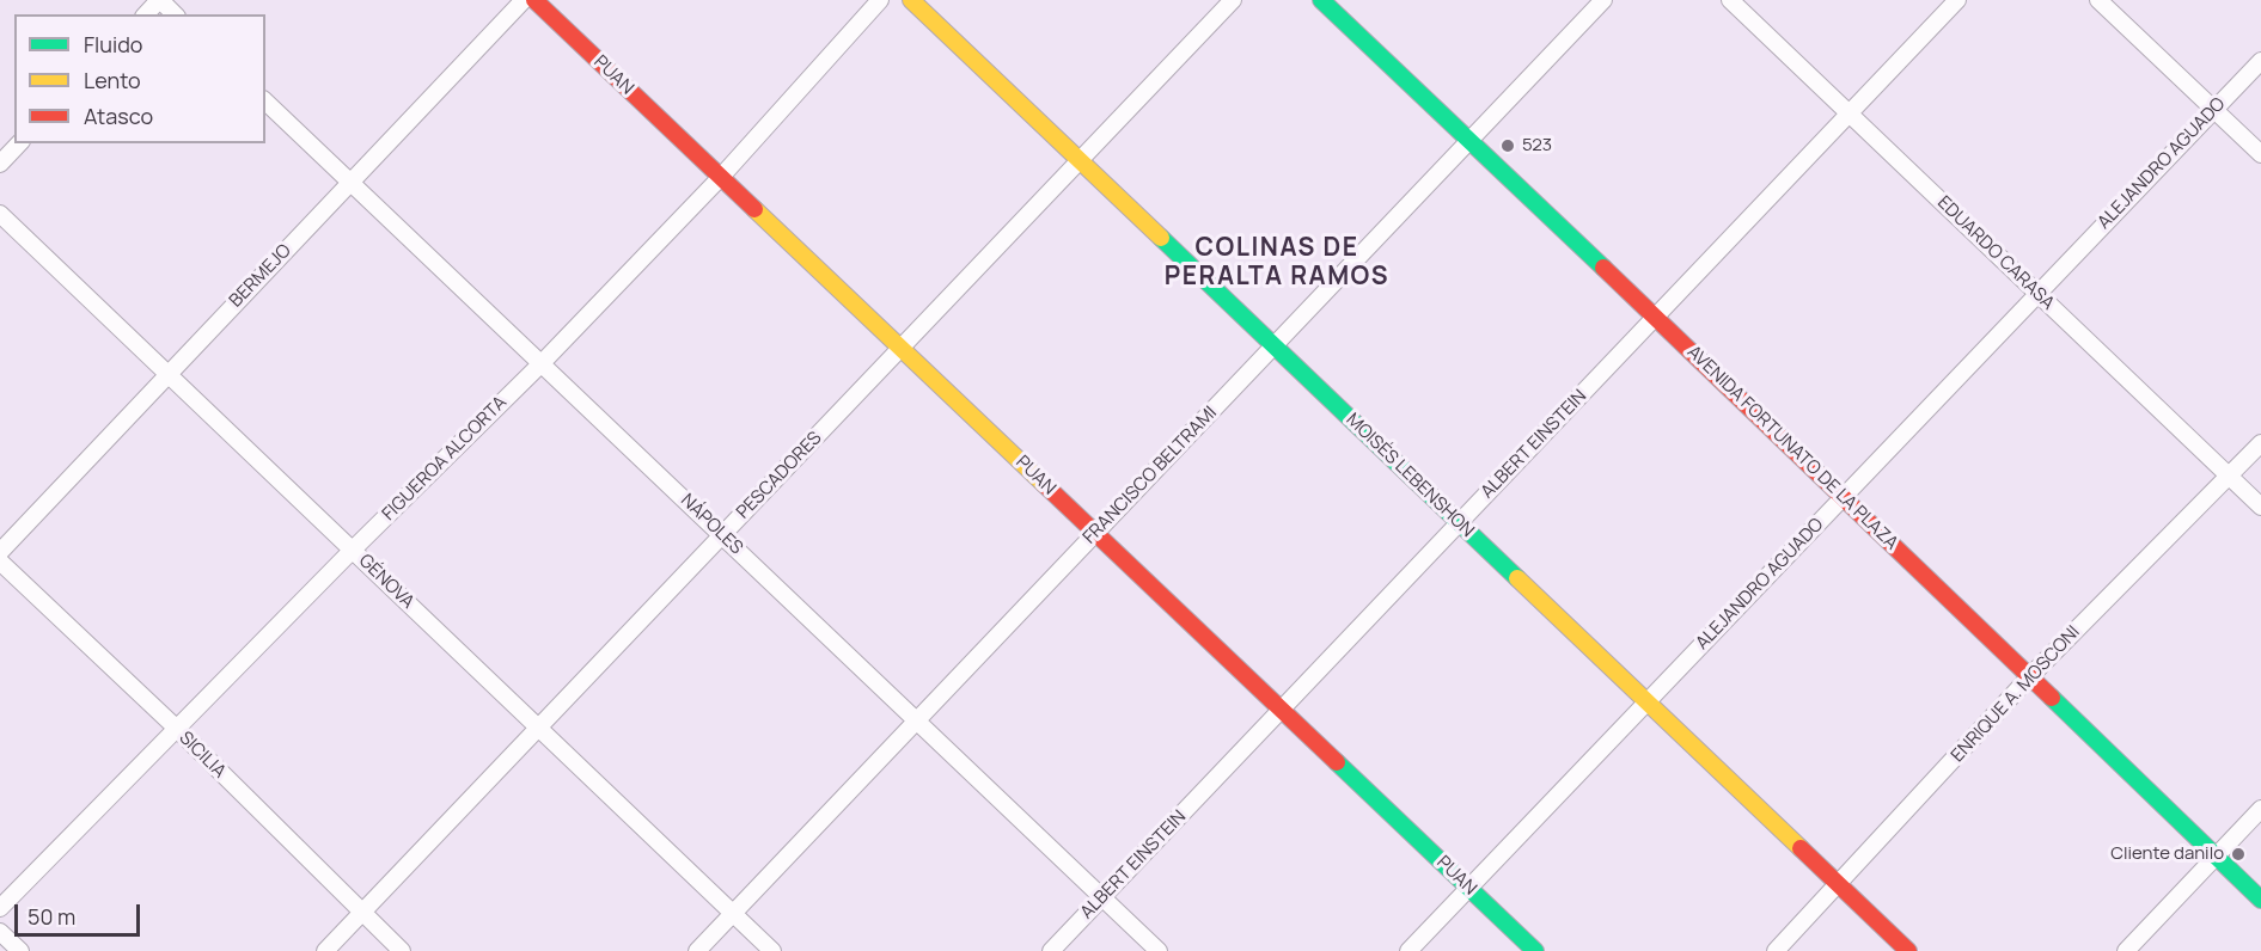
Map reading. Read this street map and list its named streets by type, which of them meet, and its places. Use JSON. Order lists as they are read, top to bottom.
{
  "streets": {
    "street": [
      "PUAN",
      "ALEJANDRO AGUADO",
      "EDUARDO CARASA",
      "BERMEJO",
      "ALBERT EINSTEIN",
      "AVENIDA FORTUNATO DE LA PLAZA",
      "FIGUEROA ALCORTA",
      "PESCADORES",
      "FRANCISCO BELTRAMI",
      "MOISÉS LEBENSHON",
      "NÁPOLES",
      "GÉNOVA",
      "ENRIQUE A. MOSCONI",
      "SICILIA"
    ]
  },
  "crossings": [
    ["PUAN", "ALEJANDRO AGUADO"],
    ["PUAN", "ALBERT EINSTEIN"],
    ["PUAN", "FIGUEROA ALCORTA"],
    ["PUAN", "PESCADORES"],
    ["PUAN", "FRANCISCO BELTRAMI"],
    ["ALEJANDRO AGUADO", "EDUARDO CARASA"],
    ["ALEJANDRO AGUADO", "AVENIDA FORTUNATO DE LA PLAZA"],
    ["ALEJANDRO AGUADO", "MOISÉS LEBENSHON"],
    ["EDUARDO CARASA", "ALBERT EINSTEIN"],
    ["EDUARDO CARASA", "ENRIQUE A. MOSCONI"],
    ["BERMEJO", "NÁPOLES"],
    ["BERMEJO", "GÉNOVA"],
    ["ALBERT EINSTEIN", "AVENIDA FORTUNATO DE LA PLAZA"],
    ["ALBERT EINSTEIN", "MOISÉS LEBENSHON"],
    ["ALBERT EINSTEIN", "NÁPOLES"],
    ["AVENIDA FORTUNATO DE LA PLAZA", "FRANCISCO BELTRAMI"],
    ["AVENIDA FORTUNATO DE LA PLAZA", "ENRIQUE A. MOSCONI"],
    ["FIGUEROA ALCORTA", "NÁPOLES"],
    ["FIGUEROA ALCORTA", "GÉNOVA"],
    ["FIGUEROA ALCORTA", "SICILIA"],
    ["PESCADORES", "MOISÉS LEBENSHON"],
    ["PESCADORES", "NÁPOLES"],
    ["PESCADORES", "GÉNOVA"],
    ["PESCADORES", "SICILIA"],
    ["FRANCISCO BELTRAMI", "MOISÉS LEBENSHON"],
    ["FRANCISCO BELTRAMI", "NÁPOLES"],
    ["FRANCISCO BELTRAMI", "GÉNOVA"],
    ["MOISÉS LEBENSHON", "ENRIQUE A. MOSCONI"]
  ],
  "districts": ["COLINAS DE PERALTA RAMOS"],
  "places": ["523", "Cliente danilo"],
  "legend": ["Fluido", "Lento", "Atasco"],
  "scale_bar": "50 m"
}
